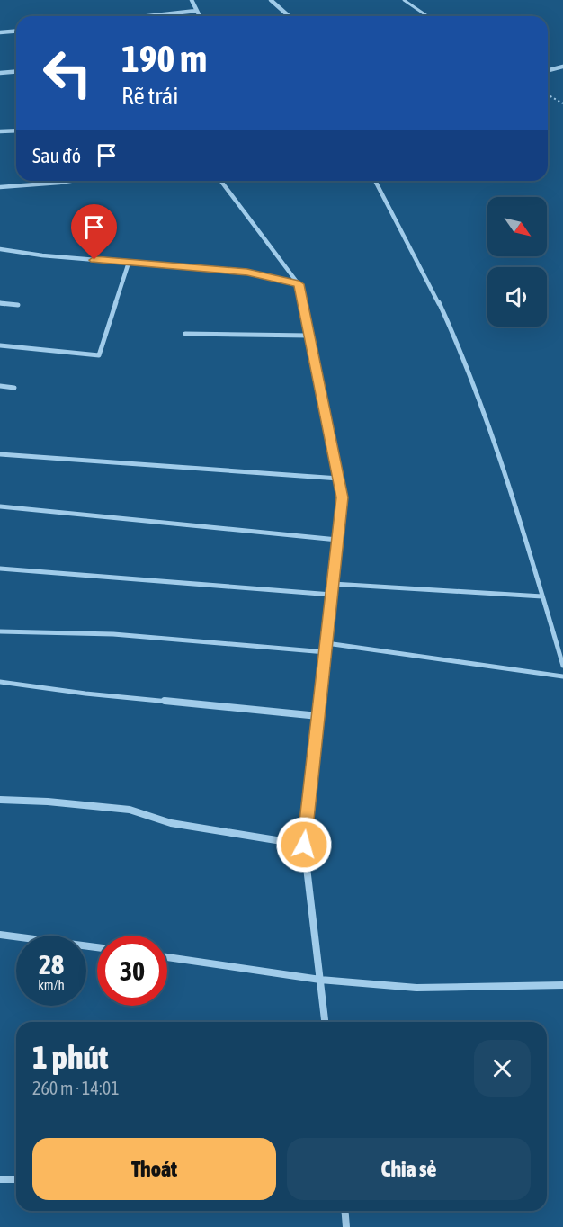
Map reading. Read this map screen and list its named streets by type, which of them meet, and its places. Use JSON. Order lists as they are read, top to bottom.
{
  "north": "bottom right",
  "page": {
    "turn": ["190 m", "Rẽ trái"],
    "then": "Sau đó",
    "speed": "28 km/h",
    "limit": "30",
    "heading": ["1 phút", "260 m · 14:01"],
    "buttons": ["Thoát", "Chia sẻ"]
  }
}
